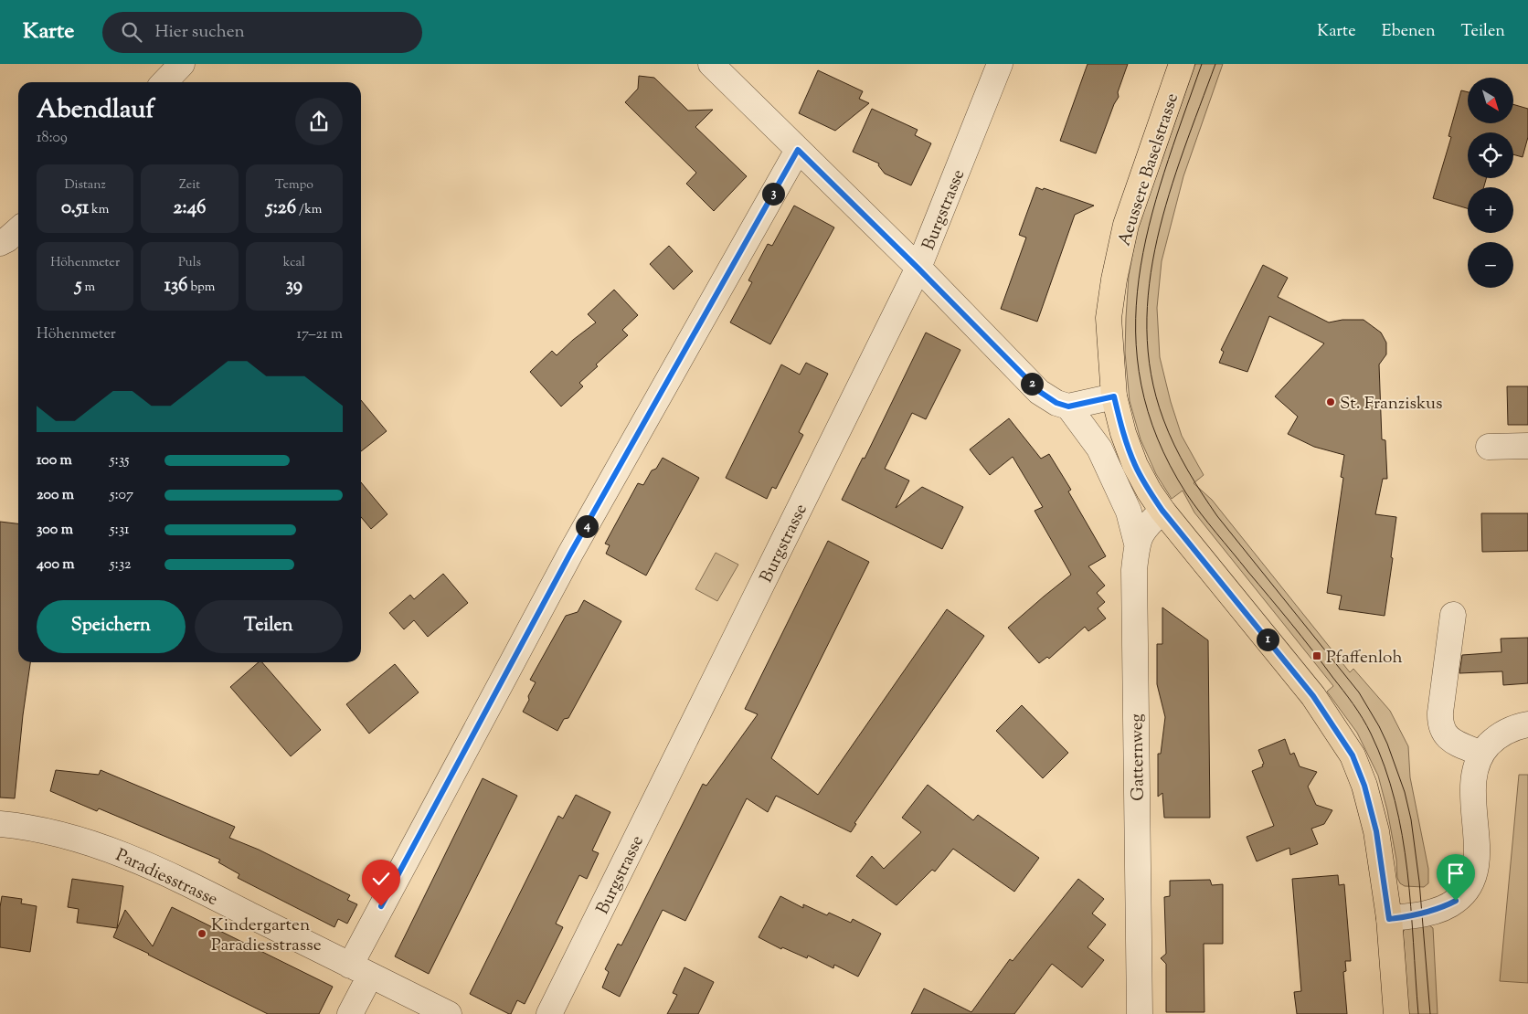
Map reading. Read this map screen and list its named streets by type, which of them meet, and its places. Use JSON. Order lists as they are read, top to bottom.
{
  "streets": {
    "main road": ["Aeussere Baselstrasse"],
    "street": ["Burgstrasse", "Gatternweg", "Paradiesstrasse"]
  },
  "crossings": [
    ["Aeussere Baselstrasse", "Gatternweg"]
  ],
  "places": {
    "other": ["St. Franziskus", "Kindergarten Paradiesstrasse"],
    "transit": ["Pfaffenloh"]
  },
  "north": "bottom right",
  "page": {
    "header": "Karte",
    "search": "Hier suchen",
    "nav": ["Karte", "Ebenen", "Teilen"],
    "map_buttons": ["+", "−"],
    "heading": ["Abendlauf", "18:09"],
    "stats": [
      ["Distanz", "0.51 km"],
      ["Zeit", "2:46"],
      ["Tempo", "5:26 /km"],
      ["Höhenmeter", "5 m"],
      ["Puls", "136 bpm"],
      ["kcal", "39"]
    ],
    "pins": [
      "3",
      "2",
      "4",
      "1"
    ],
    "chart": ["Höhenmeter", "17–21 m"],
    "list": [
      {
        "name": "100 m",
        "note": "5:35"
      },
      {
        "name": "200 m",
        "note": "5:07"
      },
      {
        "name": "300 m",
        "note": "5:31"
      },
      {
        "name": "400 m",
        "note": "5:32"
      }
    ],
    "buttons": ["Speichern", "Teilen"]
  }
}
